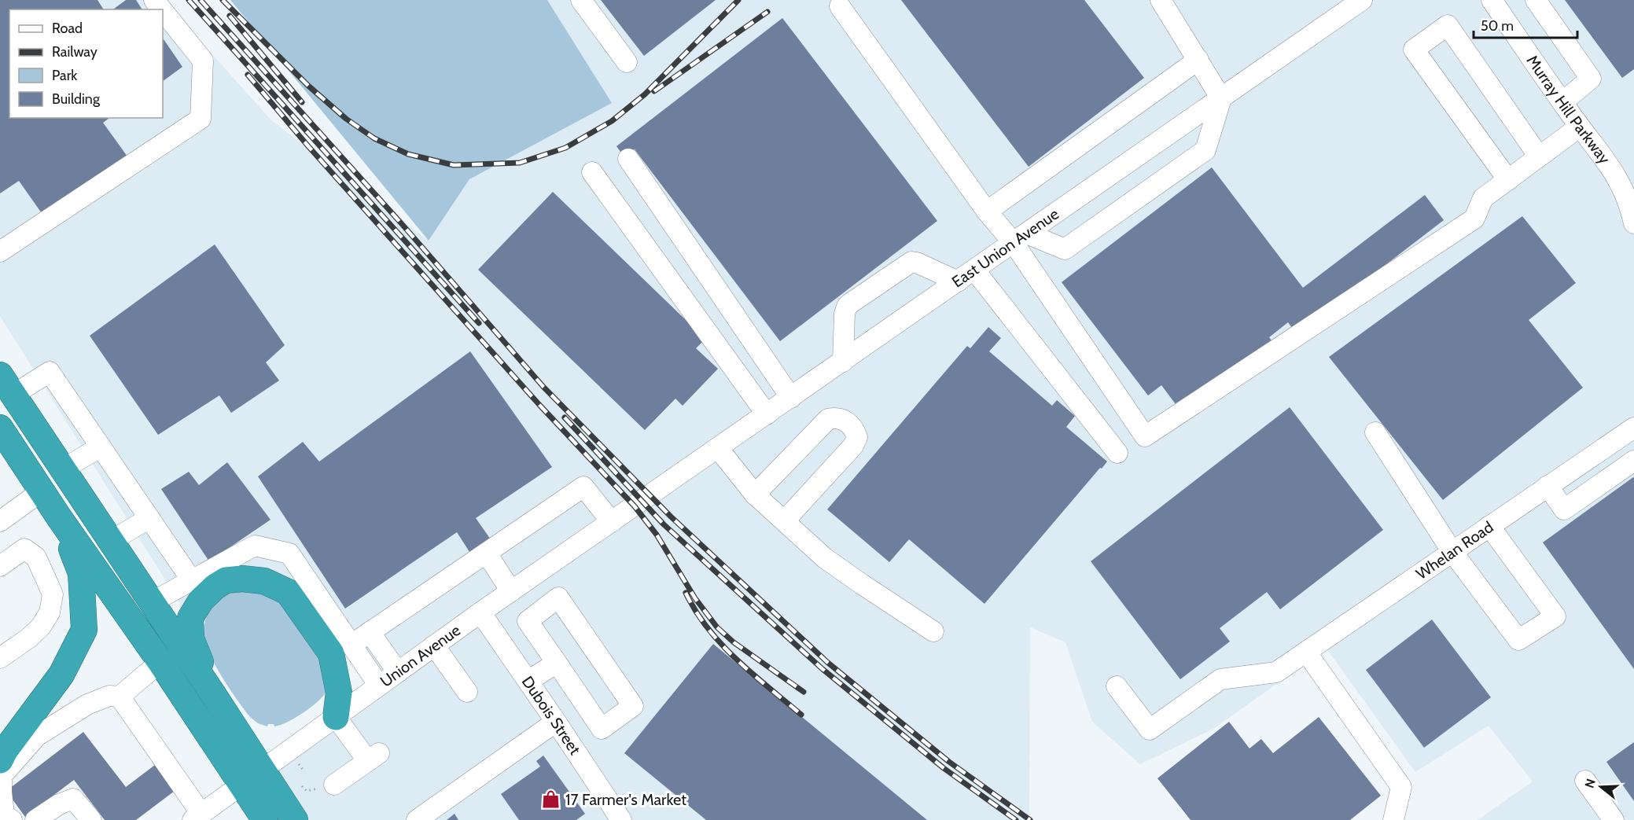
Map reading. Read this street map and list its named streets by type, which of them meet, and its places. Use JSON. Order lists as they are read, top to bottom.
{
  "streets": {
    "street": [
      "Murray Hill Parkway",
      "East Union Avenue",
      "Whelan Road",
      "Union Avenue",
      "Dubois Street"
    ]
  },
  "crossings": [
    ["East Union Avenue", "Union Avenue"],
    ["Union Avenue", "Dubois Street"]
  ],
  "places": {
    "shop": ["17 Farmer's Market"]
  },
  "legend": [
    "Road",
    "Railway",
    "Park",
    "Building"
  ],
  "scale_bar": "50 m",
  "north": "left"
}
